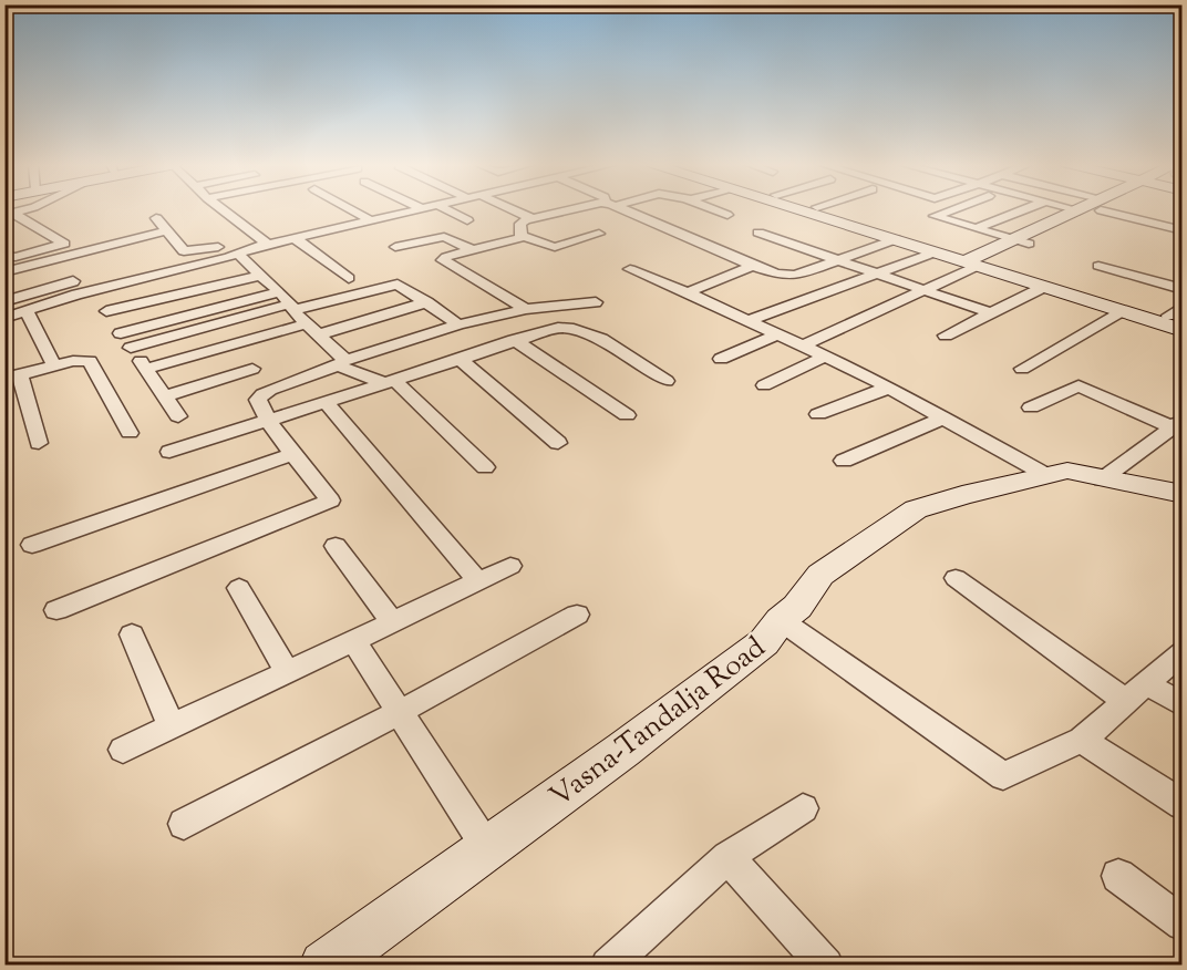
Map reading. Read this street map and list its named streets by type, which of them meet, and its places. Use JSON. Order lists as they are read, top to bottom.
{
  "streets": {
    "street": ["Vasna-Tandalja Road"]
  }
}
